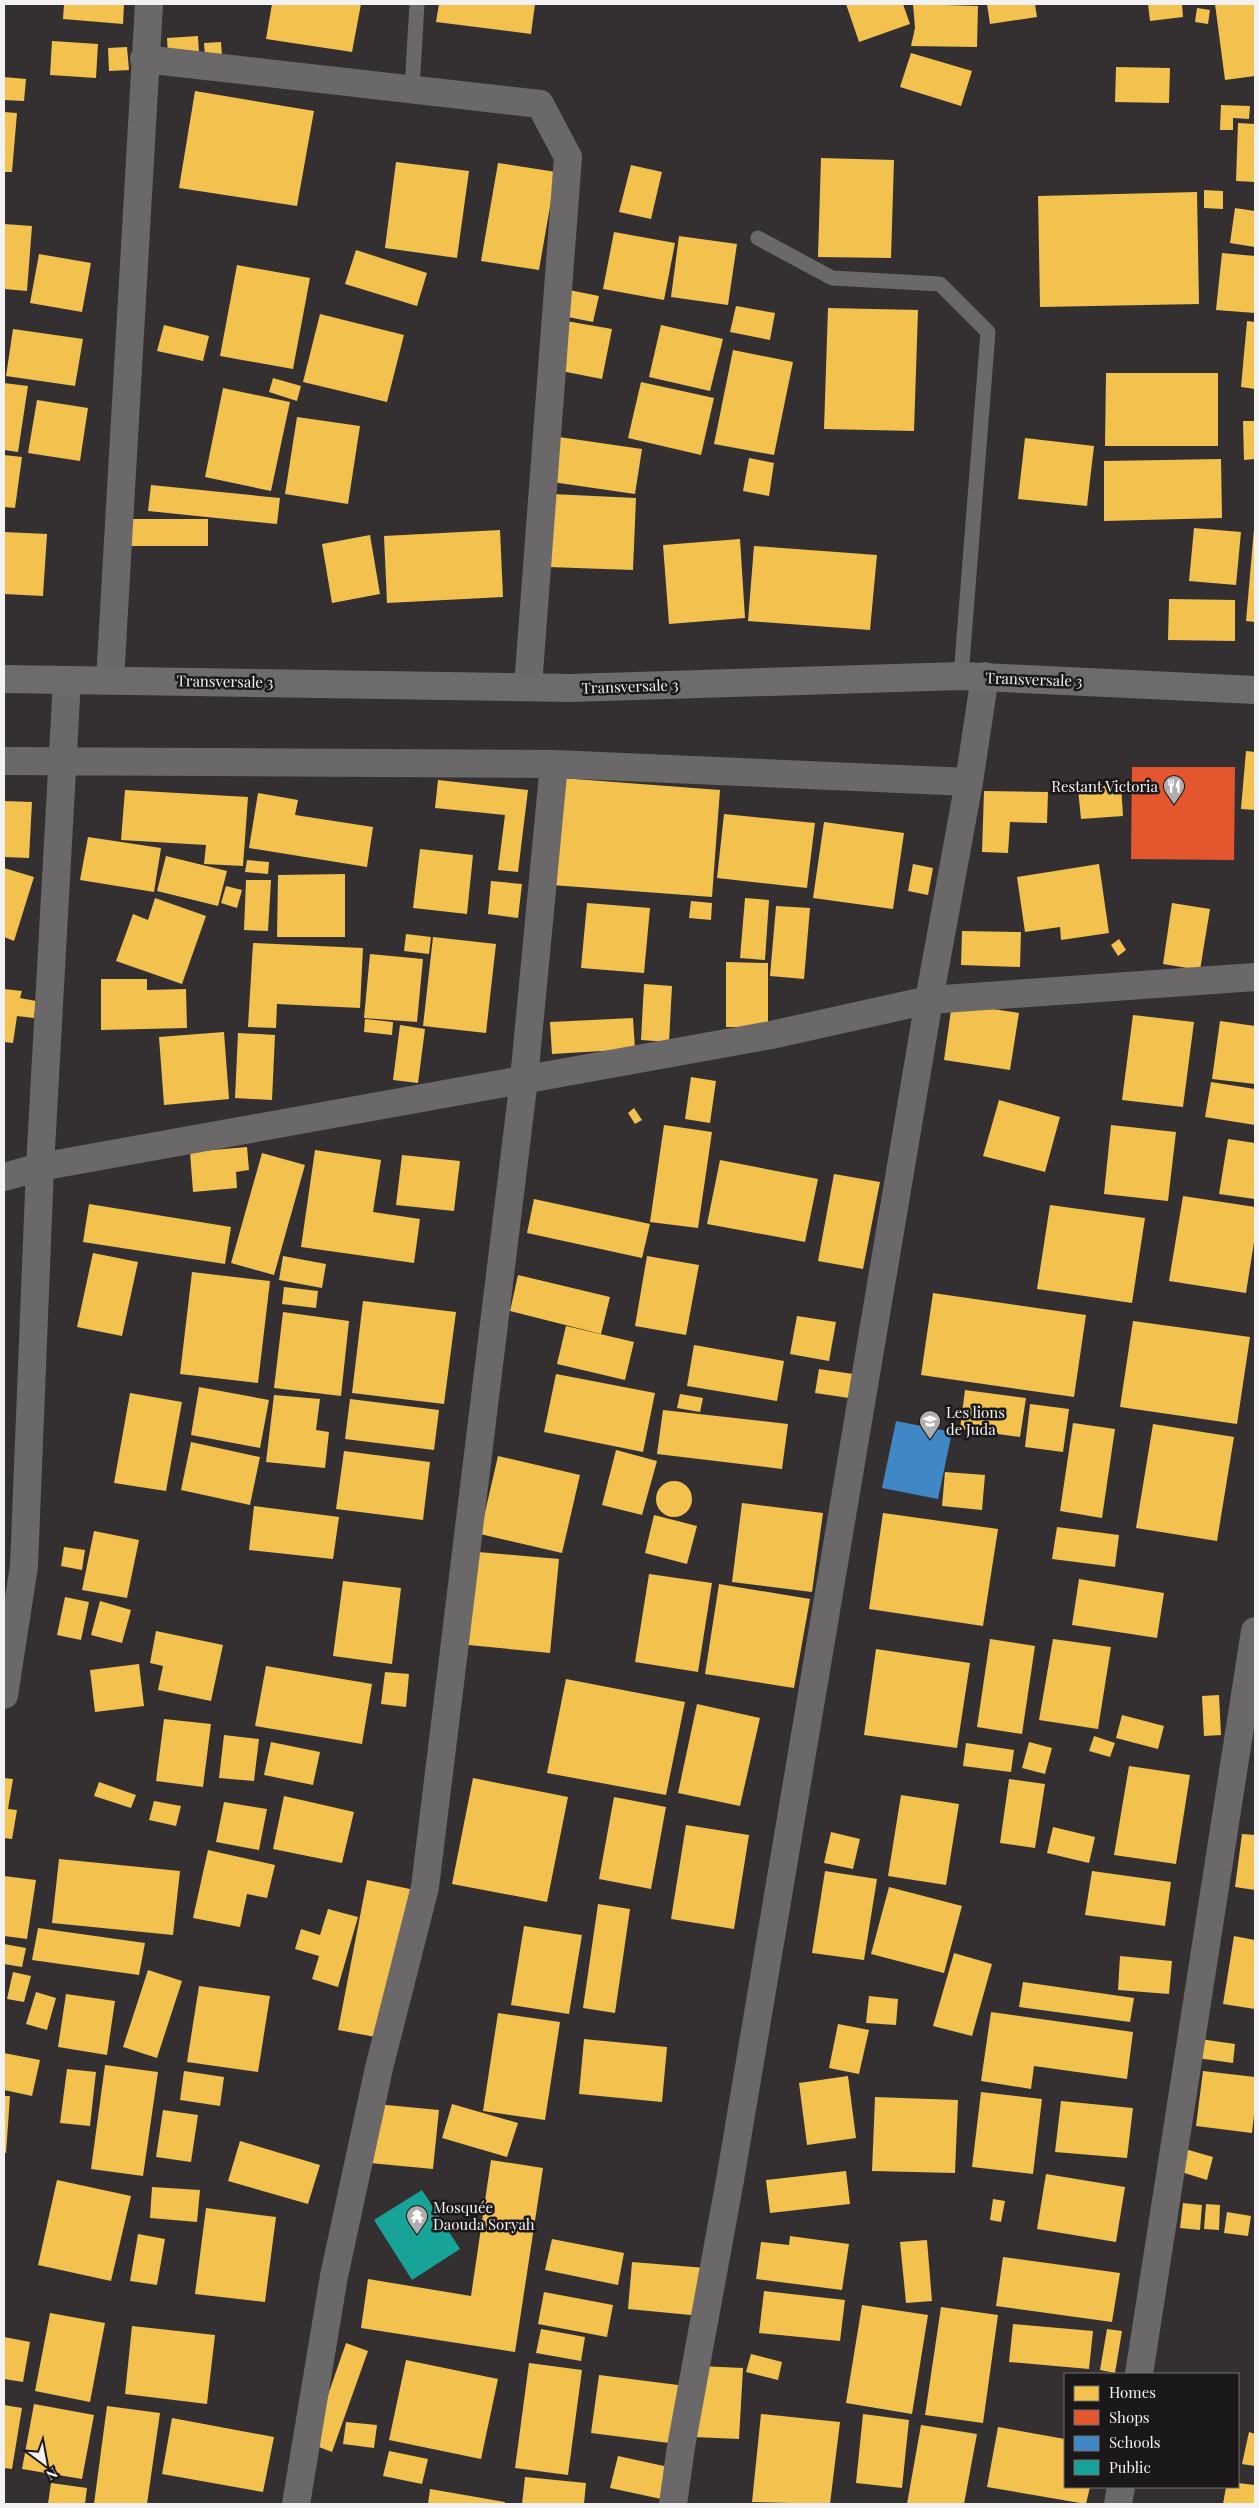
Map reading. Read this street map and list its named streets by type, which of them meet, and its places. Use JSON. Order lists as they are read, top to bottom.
{
  "streets": {
    "main road": ["Transversale 3"]
  },
  "places": {
    "restaurant": ["Restant Victoria"],
    "school or university": ["Les lions de Juda"],
    "temple": ["Mosquée Daouda Soryah"]
  },
  "legend": [
    "Homes",
    "Shops",
    "Schools",
    "Public"
  ],
  "north": "bottom right"
}
